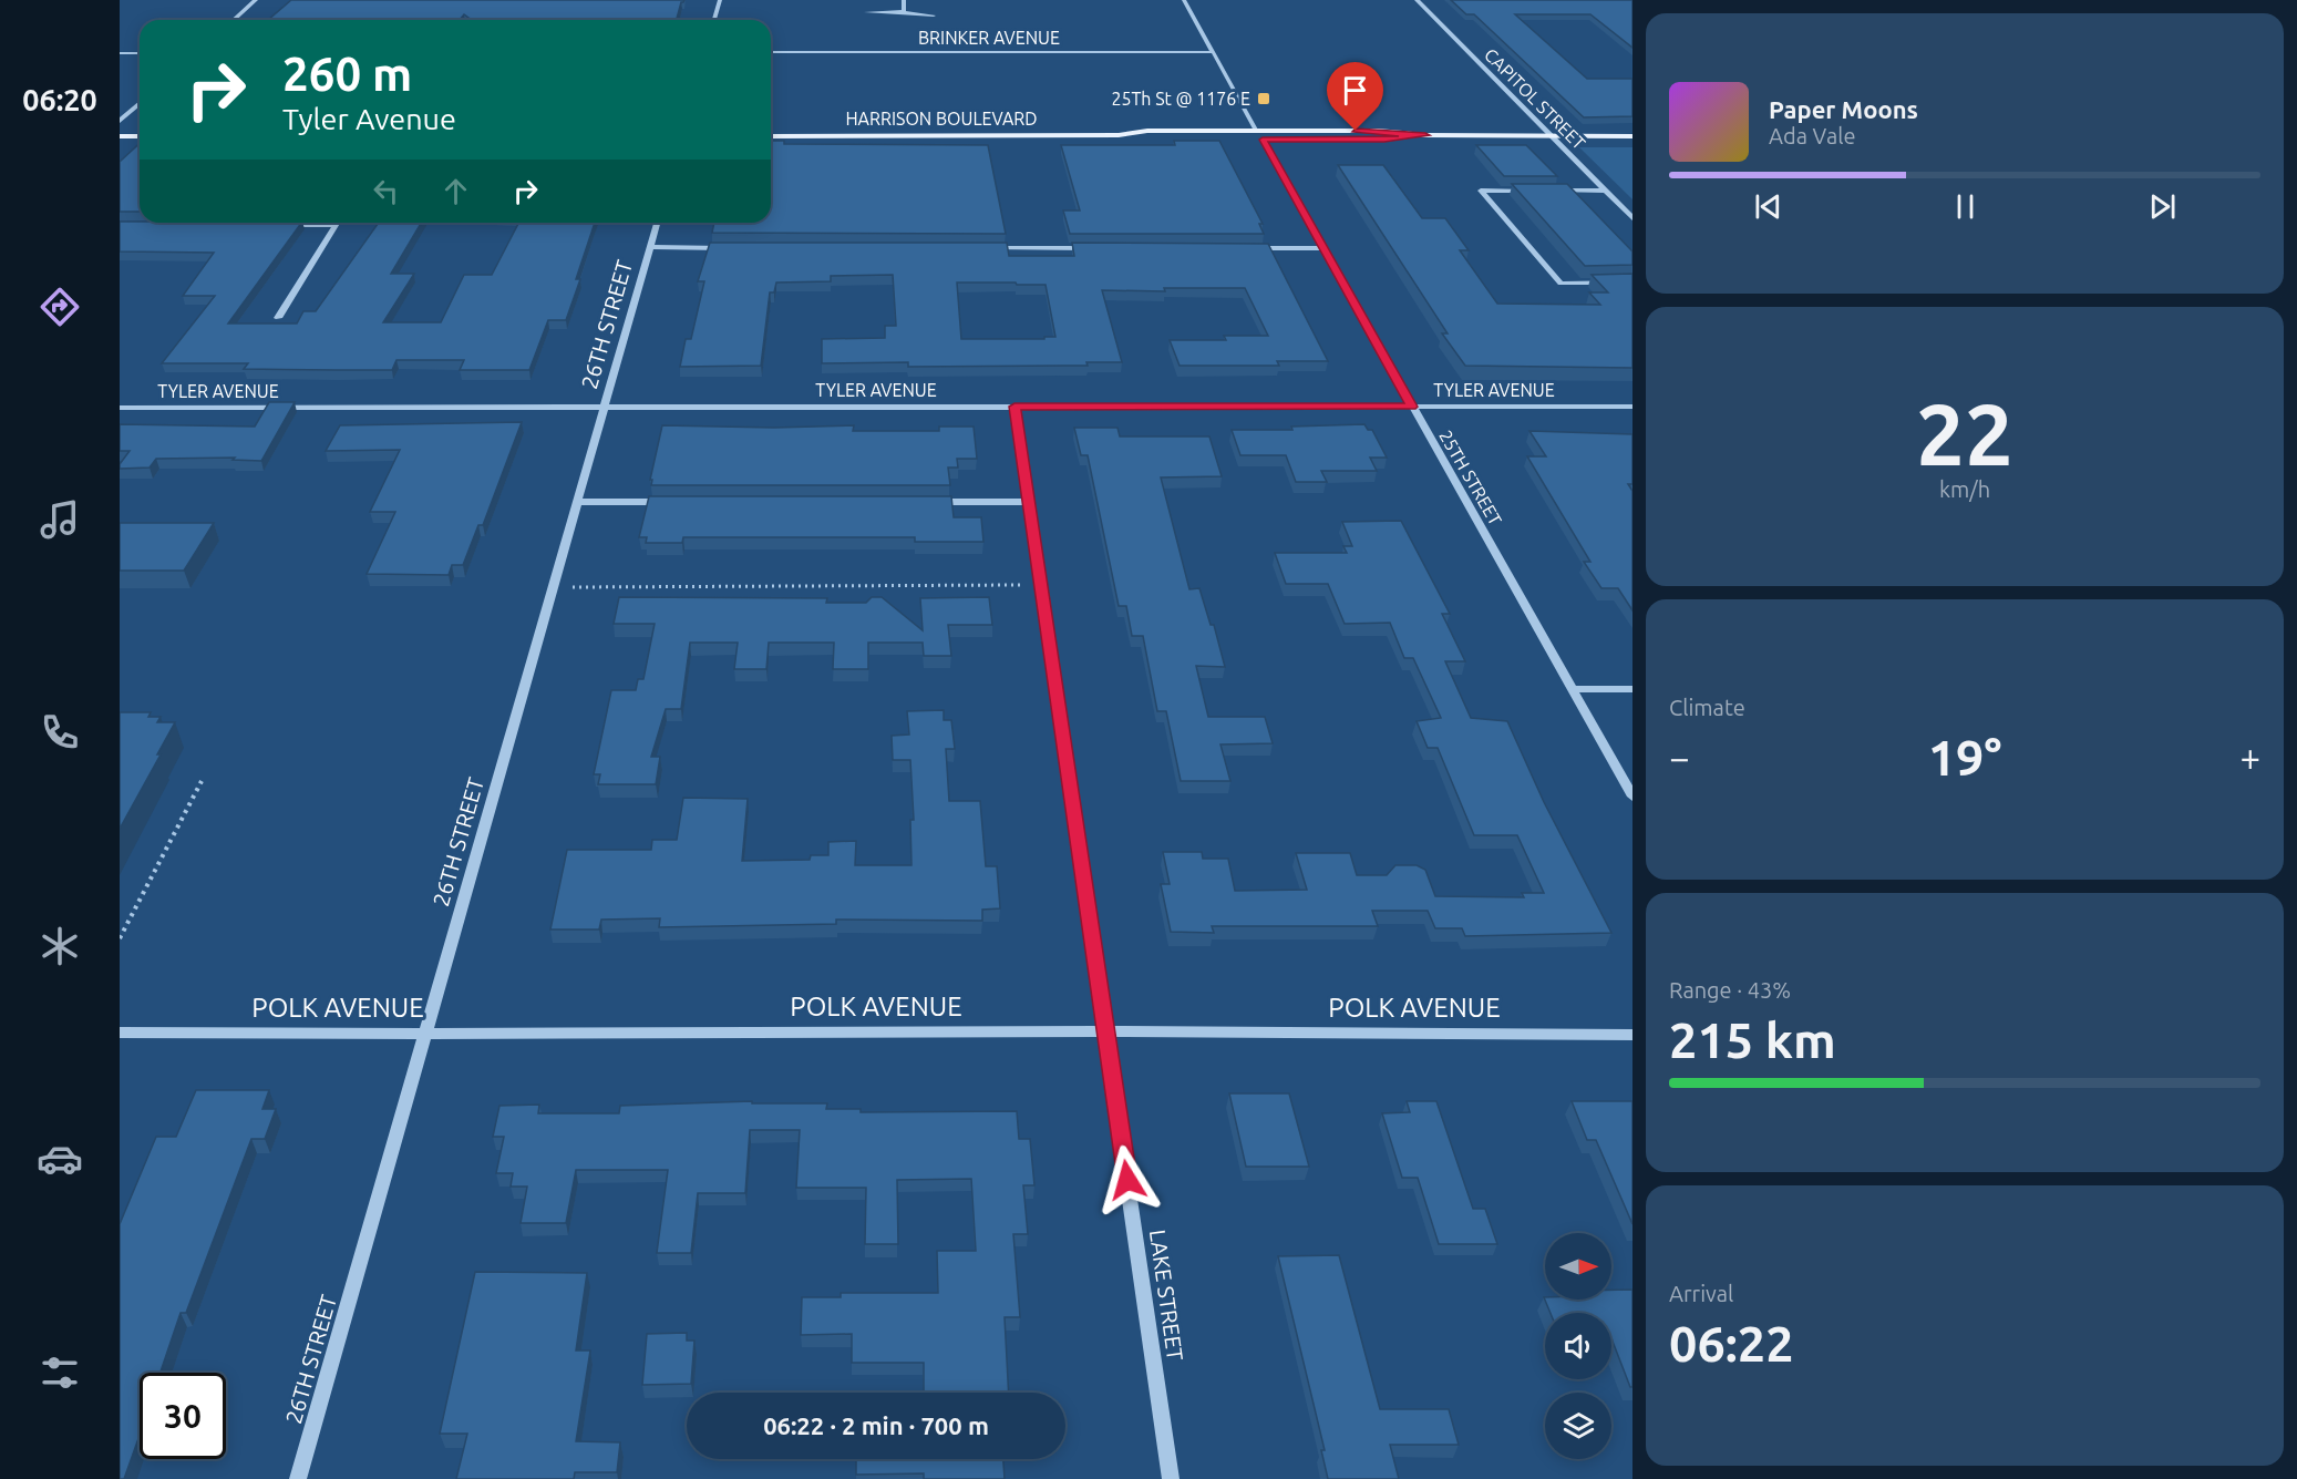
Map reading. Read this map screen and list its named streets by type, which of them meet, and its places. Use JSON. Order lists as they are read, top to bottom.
{
  "streets": {
    "main road": ["HARRISON BOULEVARD"],
    "street": [
      "BRINKER AVENUE",
      "CAPITOL STREET",
      "26TH STREET",
      "TYLER AVENUE",
      "25TH STREET",
      "POLK AVENUE",
      "LAKE STREET"
    ]
  },
  "crossings": [
    ["CAPITOL STREET", "HARRISON BOULEVARD"],
    ["HARRISON BOULEVARD", "25TH STREET"],
    ["26TH STREET", "TYLER AVENUE"],
    ["26TH STREET", "POLK AVENUE"],
    ["TYLER AVENUE", "25TH STREET"],
    ["TYLER AVENUE", "LAKE STREET"],
    ["POLK AVENUE", "LAKE STREET"]
  ],
  "places": {
    "transit": ["25Th St @ 1176 E"]
  },
  "north": "right",
  "page": {
    "tabs": "06:20",
    "turn": ["260 m", "Tyler Avenue"],
    "song": ["Paper Moons", "Ada Vale"],
    "tile": [
      ["22", "km/h"],
      "Climate",
      ["Range · 43%", "215 km"],
      ["Arrival", "06:22"]
    ],
    "heat": ["−", "19°", "+"],
    "limit": "30",
    "trip": "06:22 · 2 min · 700 m"
  }
}
